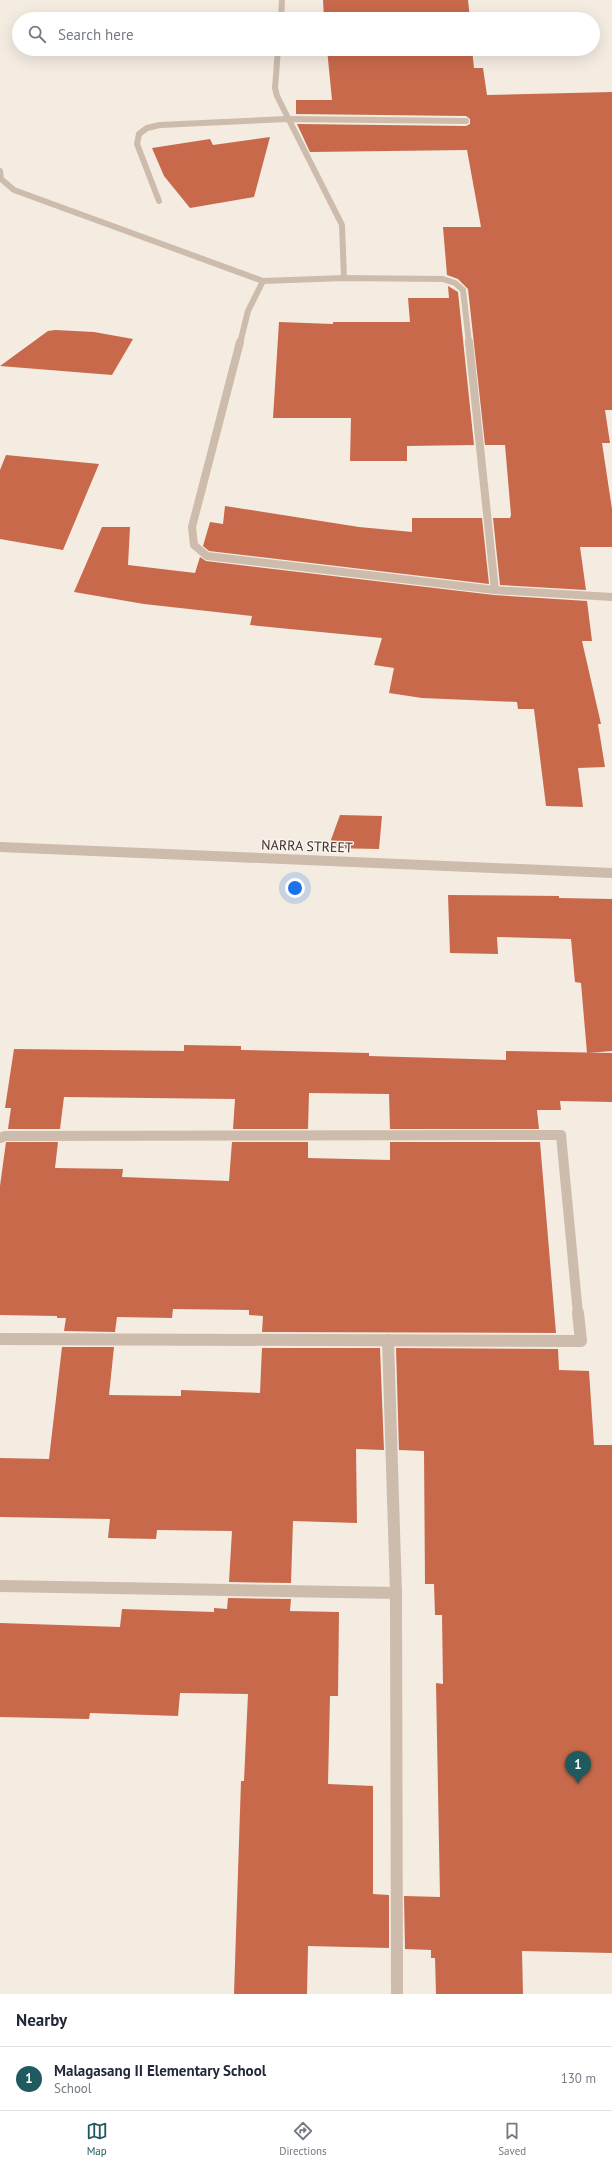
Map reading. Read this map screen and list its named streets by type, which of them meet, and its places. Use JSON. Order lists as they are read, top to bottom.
{
  "streets": {
    "street": ["NARRA STREET"]
  },
  "page": {
    "search": "Search here",
    "pins": "1",
    "heading": "Nearby",
    "list": [
      {
        "mark": "1",
        "name": "Malagasang II Elementary School",
        "note": "School",
        "value": "130 m"
      }
    ],
    "nav": ["Map", "Directions", "Saved"]
  }
}
